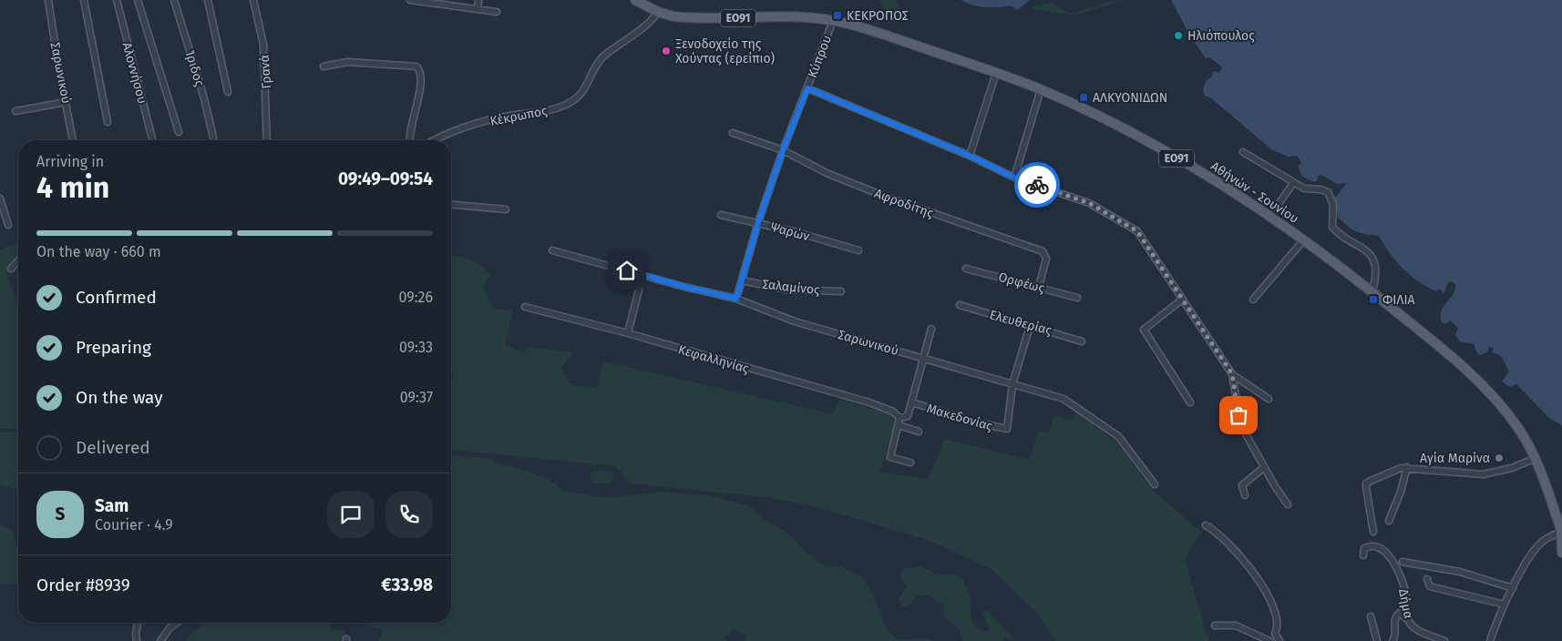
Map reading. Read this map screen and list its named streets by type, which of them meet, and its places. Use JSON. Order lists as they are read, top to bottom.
{
  "streets": {
    "main road": ["ΕΟ91", "Αθήνών - Σουνίου"],
    "street": [
      "Κύπρου",
      "Ίριδος",
      "Γρανά",
      "Σαρωνικού",
      "Αλοννήσου",
      "Κέκρωπος",
      "Αφροδίτης",
      "Ψαρών",
      "Ορφέως",
      "Σαλαμίνος",
      "Ελευθερίας",
      "Κεφαλληνίας",
      "Μακεδονίας",
      "Δήμα"
    ]
  },
  "crossings": [
    ["Κύπρου", "Σαρωνικού"],
    ["Κύπρου", "Αθήνών - Σουνίου"],
    ["Κύπρου", "Αφροδίτης"],
    ["Κύπρου", "Ψαρών"],
    ["Κύπρου", "Σαλαμίνος"],
    ["Σαρωνικού", "Μακεδονίας"],
    ["Κέκρωπος", "Αθήνών - Σουνίου"],
    ["Αφροδίτης", "Ορφέως"]
  ],
  "places": {
    "transit": ["ΚΕΚΡΟΠΟΣ", "ΑΛΚΥΟΝΙΔΩΝ", "ΦΙΛΙΑ"],
    "other": ["Ηλιόπουλος", "Ξενοδοχείο της Χούντας (ερείπιο)", "Αγία Μαρίνα"]
  },
  "page": {
    "heading": ["4 min", "Arriving in", "09:49–09:54"],
    "panel": [
      "Sam",
      "Courier · 4.9",
      "Order #8939",
      "€33.98"
    ],
    "bar": "On the way · 660 m",
    "list": [
      ["Confirmed", "09:26"],
      ["Preparing", "09:33"],
      ["On the way", "09:37"],
      "Delivered"
    ],
    "round": "S"
  }
}
